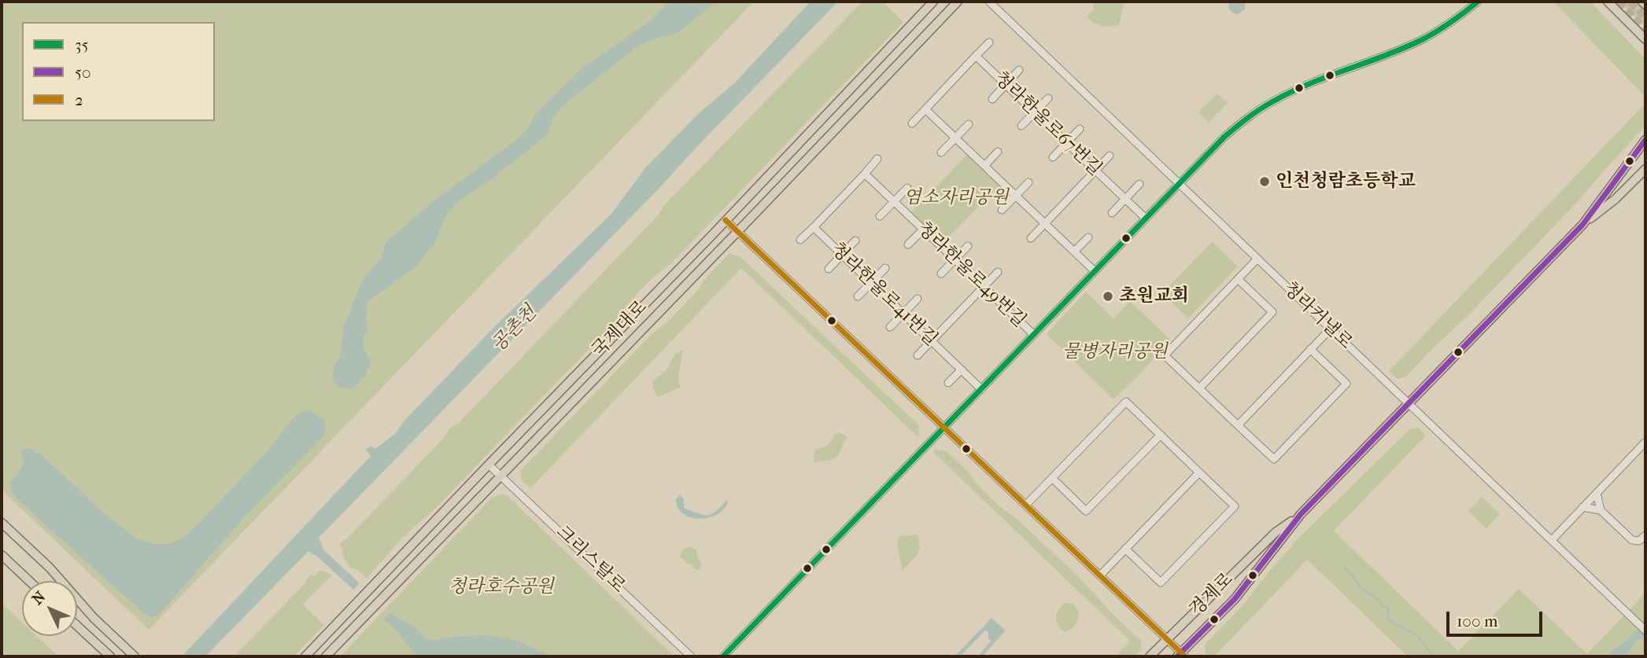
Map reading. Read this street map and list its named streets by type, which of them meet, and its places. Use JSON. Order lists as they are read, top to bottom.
{
  "streets": {
    "main road": ["국제대로", "경제로"],
    "street": [
      "청라한울로67번길",
      "청라한울로49번길",
      "청라한울로41번길",
      "청라커낼로",
      "크리스탈로"
    ]
  },
  "crossings": [
    ["청라커낼로", "경제로"],
    ["국제대로", "크리스탈로"]
  ],
  "water": ["공촌천"],
  "parks": ["염소자리공원", "물병자리공원", "청라호수공원"],
  "places": ["인천청람초등학교", "초원교회"],
  "lines": ["transit line 35", "transit line 50", "transit line 2"],
  "legend": ["35", "50", "2"],
  "scale_bar": "100 m",
  "north": "top left"
}
